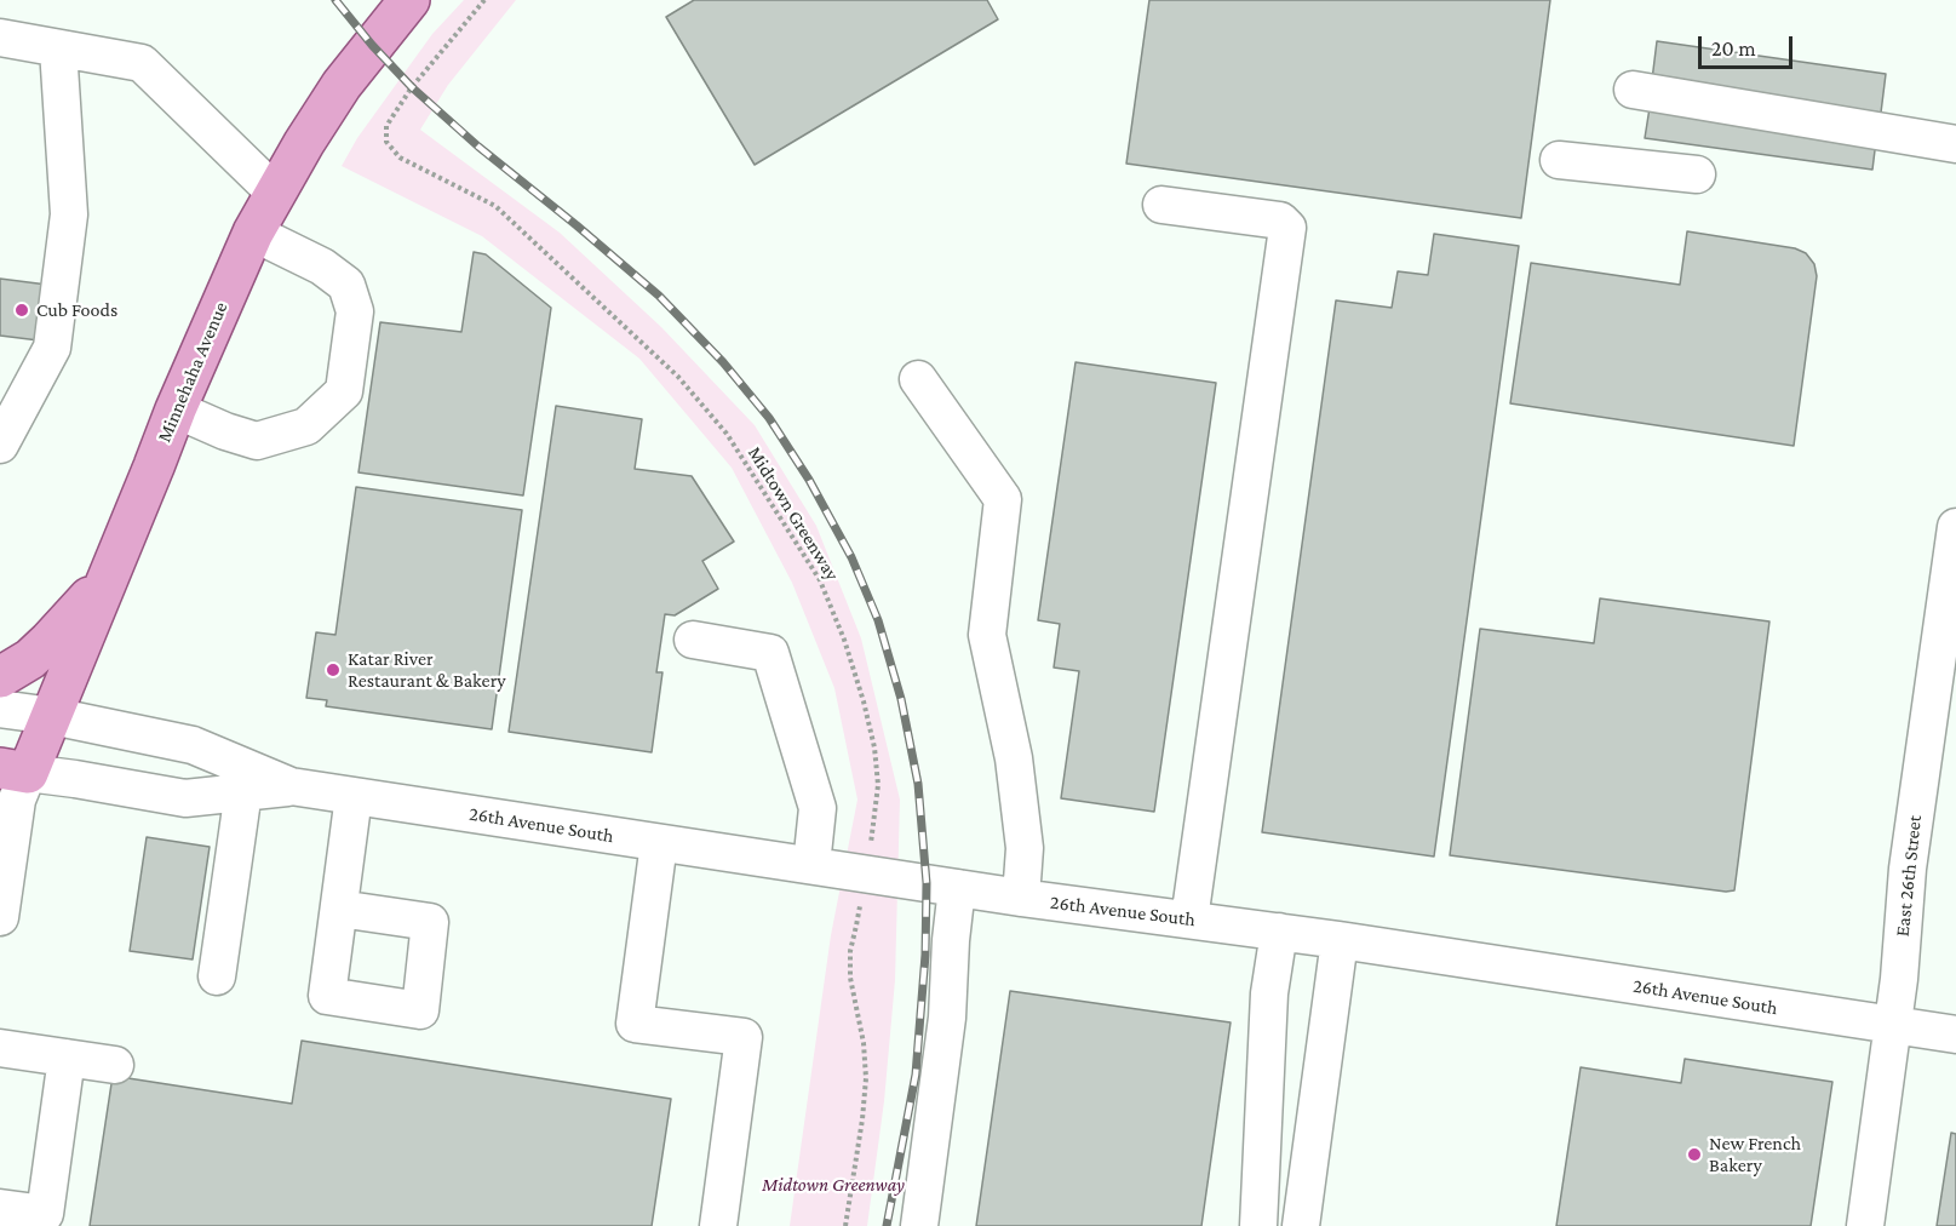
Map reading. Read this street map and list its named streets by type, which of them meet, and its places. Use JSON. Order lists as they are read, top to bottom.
{
  "streets": {
    "main road": ["Minnehaha Avenue"],
    "street": ["26th Avenue South", "East 26th Street"],
    "path": ["Midtown Greenway"]
  },
  "crossings": [
    ["Minnehaha Avenue", "26th Avenue South"],
    ["Midtown Greenway", "26th Avenue South"],
    ["26th Avenue South", "East 26th Street"]
  ],
  "parks": ["Midtown Greenway"],
  "places": ["Cub Foods", "Katar River Restaurant & Bakery", "New French Bakery"],
  "scale_bar": "20 m"
}
